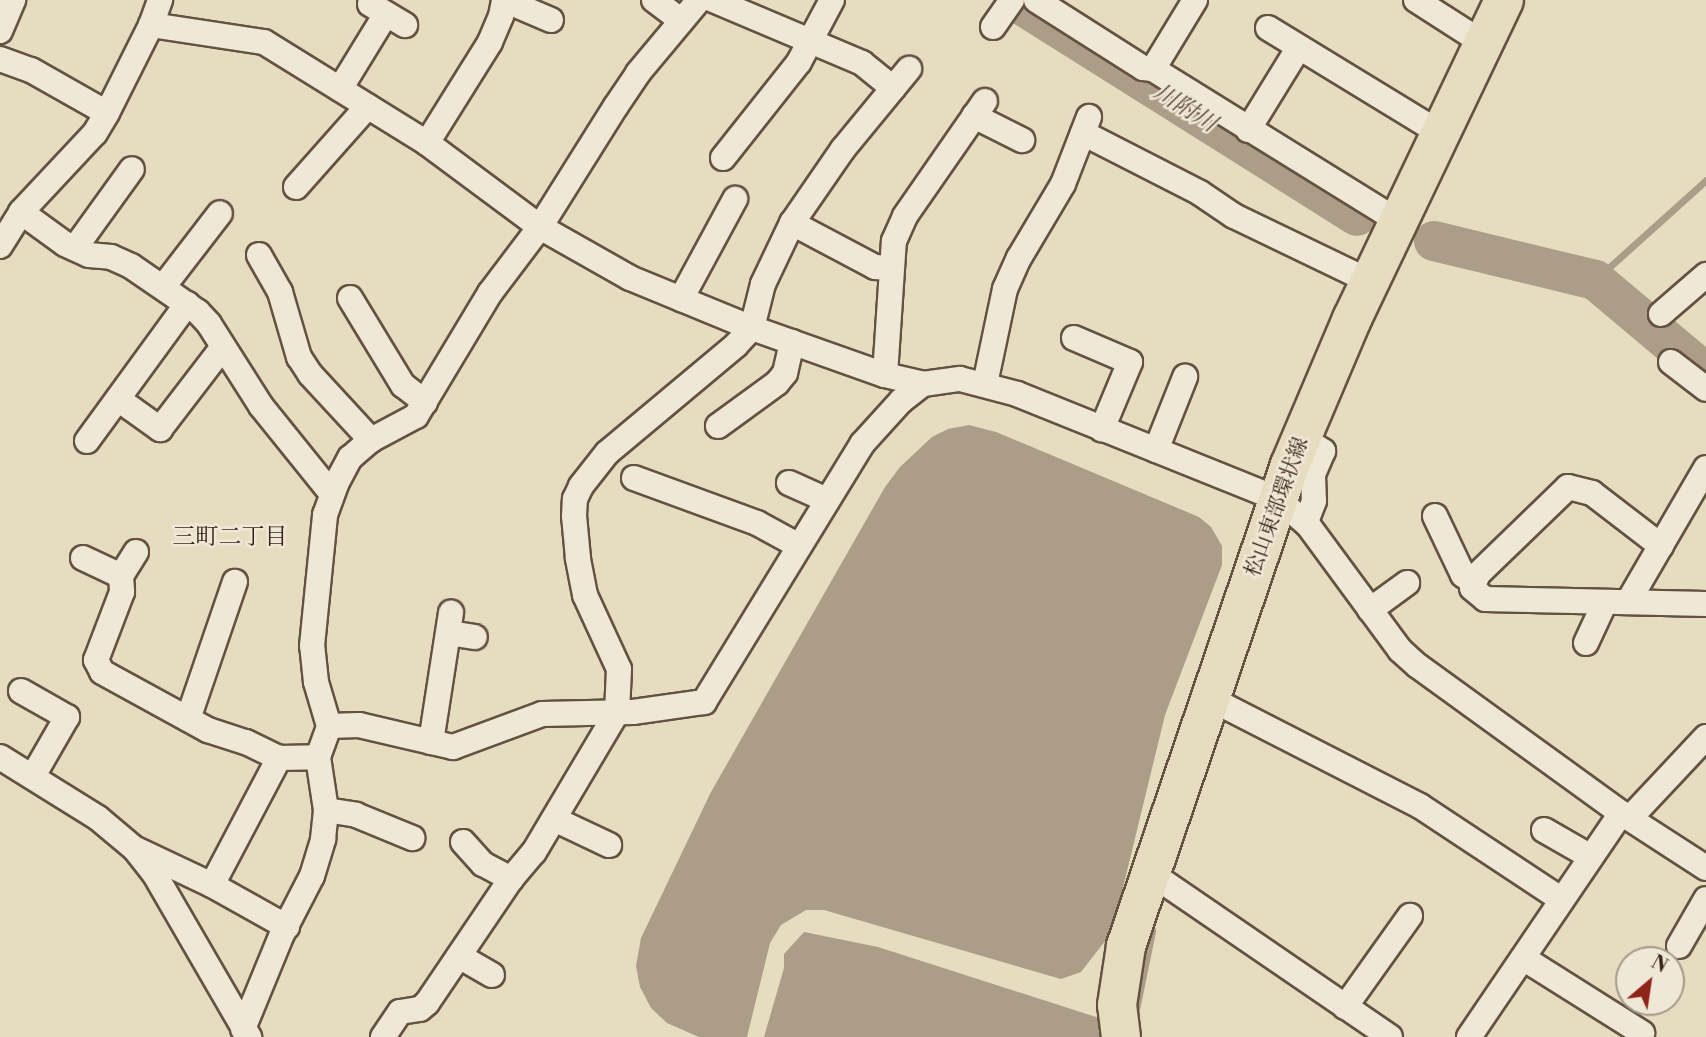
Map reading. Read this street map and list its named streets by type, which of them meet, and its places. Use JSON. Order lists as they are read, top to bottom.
{
  "streets": {
    "main road": ["松山東部環状線"]
  },
  "districts": ["三町二丁目"],
  "water": ["川附川"],
  "north": "top right"
}
